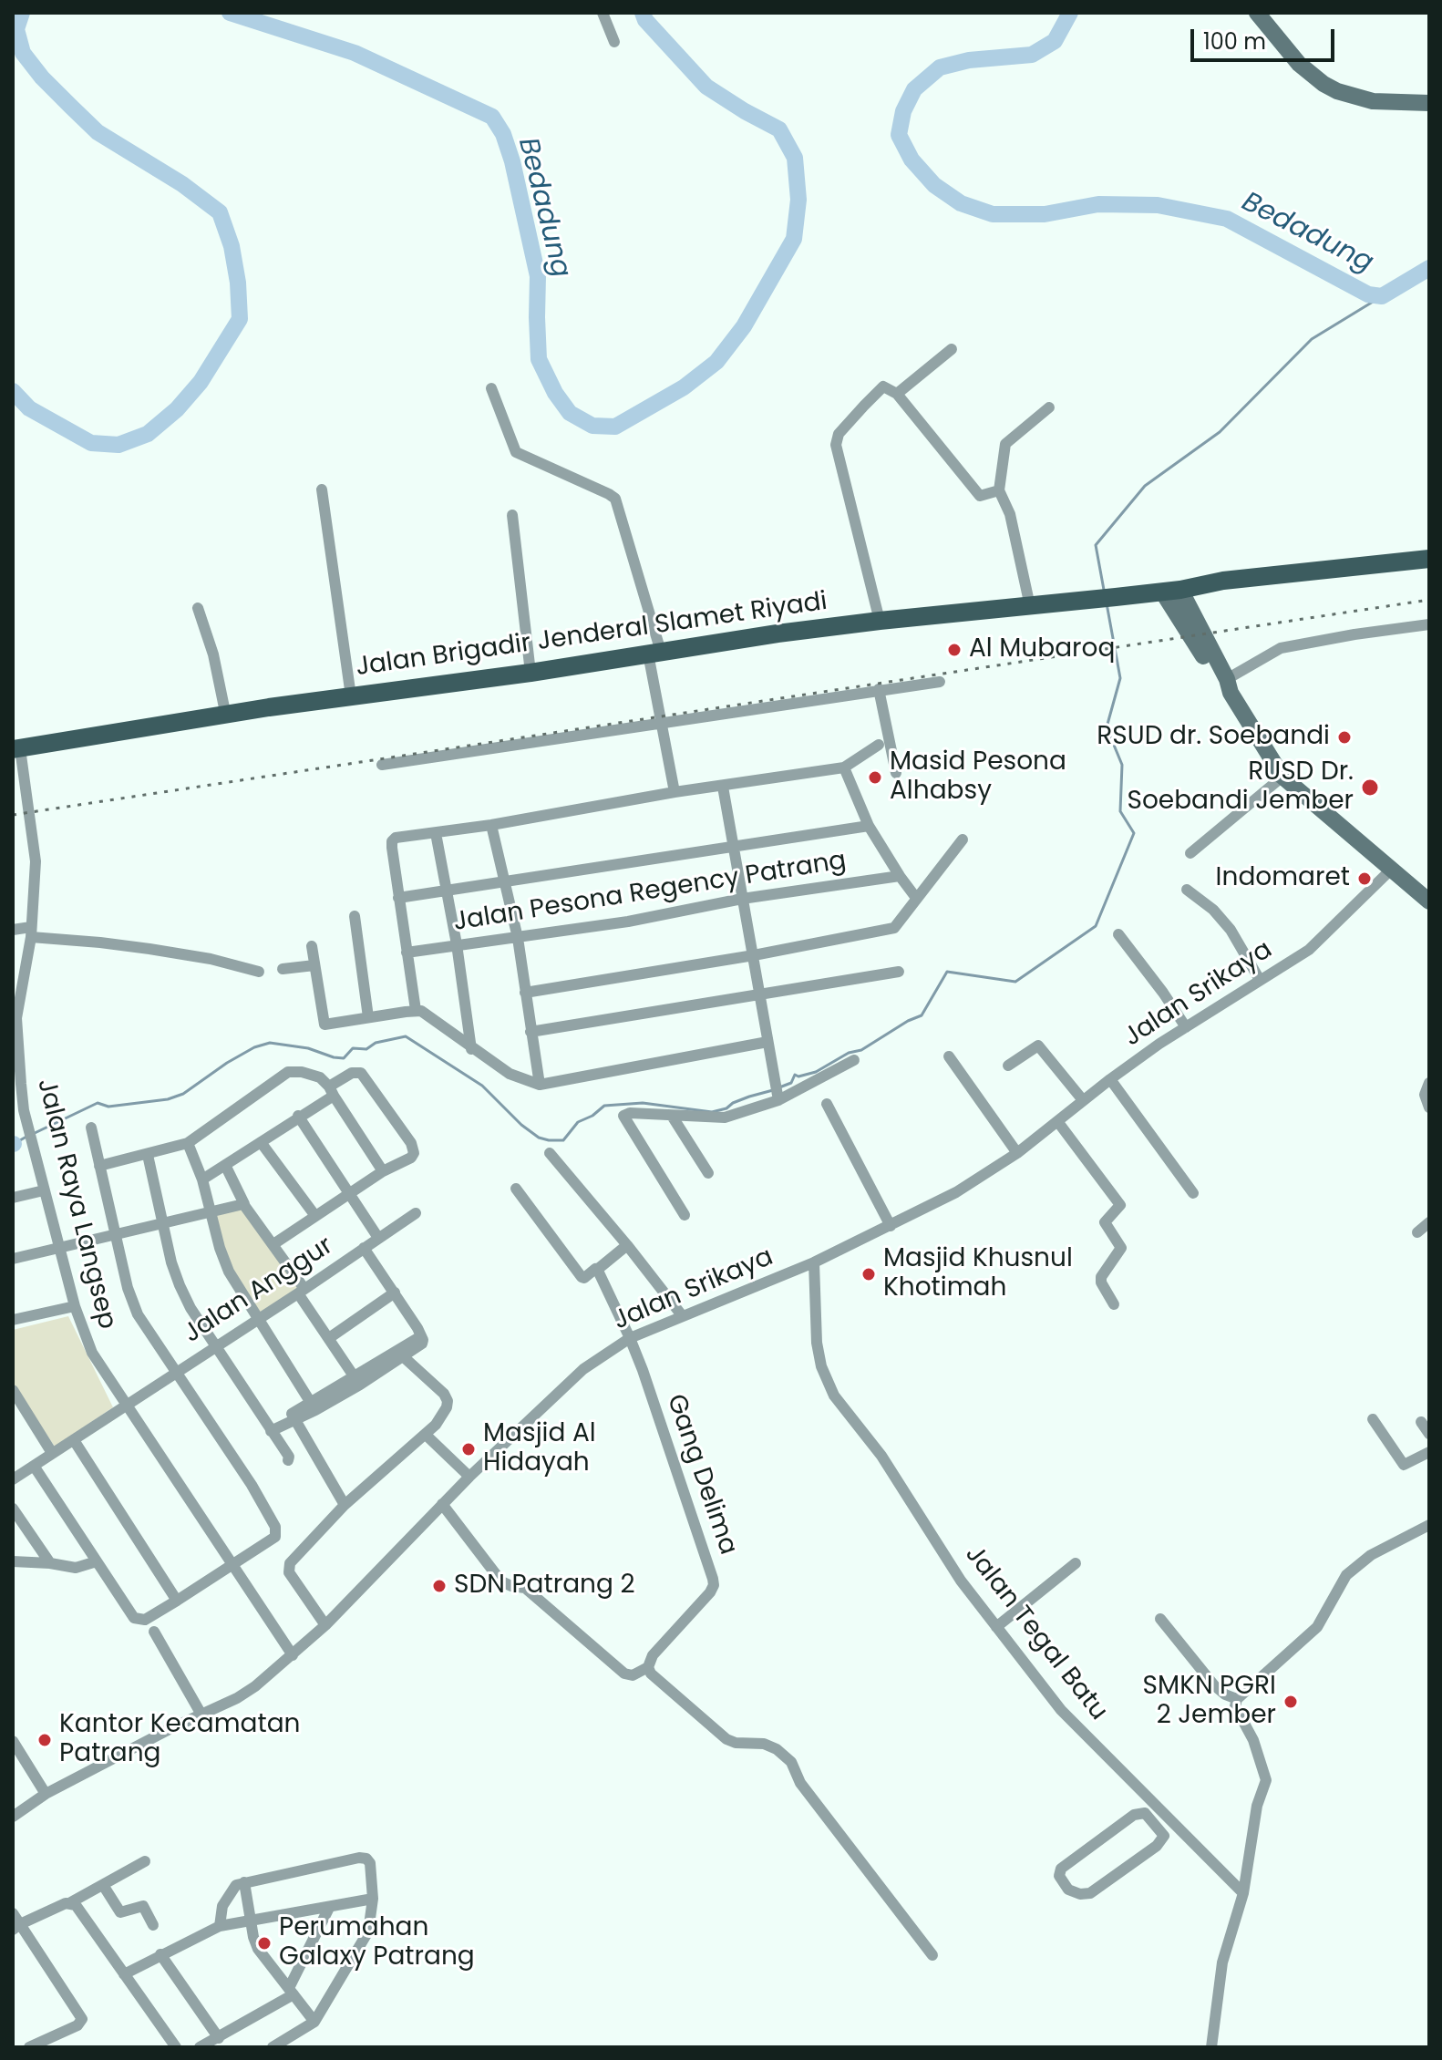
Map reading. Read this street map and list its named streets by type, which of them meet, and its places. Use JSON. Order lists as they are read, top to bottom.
{
  "streets": {
    "main road": ["Jalan Brigadir Jenderal Slamet Riyadi"],
    "street": [
      "Jalan Pesona Regency Patrang",
      "Jalan Srikaya",
      "Jalan Raya Langsep",
      "Jalan Anggur",
      "Gang Delima",
      "Jalan Tegal Batu"
    ]
  },
  "crossings": [
    ["Jalan Brigadir Jenderal Slamet Riyadi", "Jalan Raya Langsep"],
    ["Jalan Srikaya", "Jalan Raya Langsep"],
    ["Jalan Srikaya", "Gang Delima"],
    ["Jalan Srikaya", "Jalan Tegal Batu"],
    ["Jalan Raya Langsep", "Jalan Anggur"]
  ],
  "water": ["Bedadung"],
  "places": [
    "Al Mubaroq",
    "RSUD dr. Soebandi",
    "Masid Pesona Alhabsy",
    "RUSD Dr. Soebandi Jember",
    "Indomaret",
    "Masjid Khusnul Khotimah",
    "Masjid Al Hidayah",
    "SDN Patrang 2",
    "SMKN PGRI 2 Jember",
    "Kantor Kecamatan Patrang",
    "Perumahan Galaxy Patrang"
  ],
  "scale_bar": "100 m"
}
